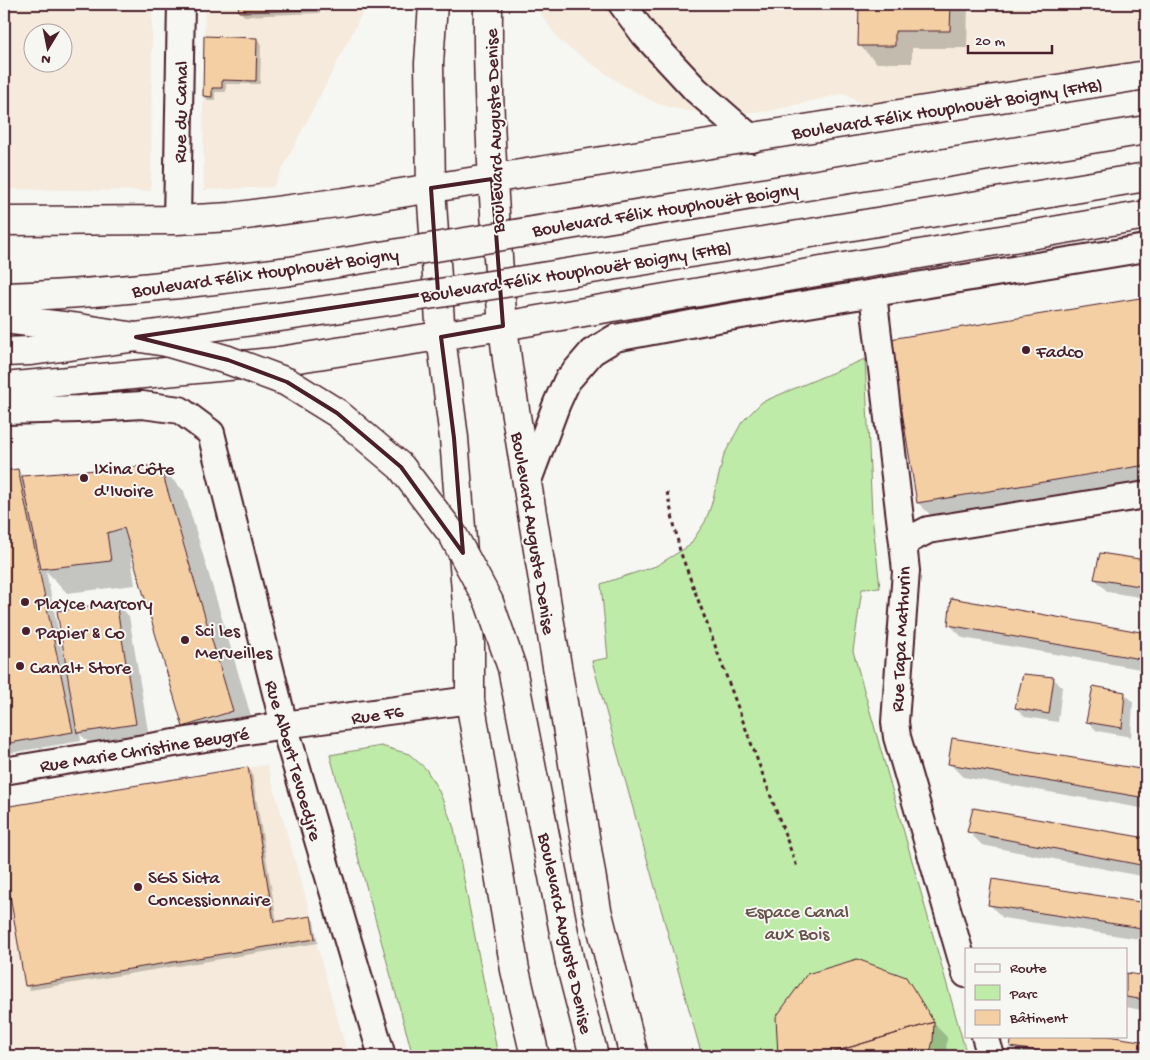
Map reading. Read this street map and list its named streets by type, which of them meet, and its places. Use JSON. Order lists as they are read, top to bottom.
{
  "streets": {
    "main road": ["Boulevard Félix Houphouët Boigny (FHB)", "Boulevard Auguste Denise", "Boulevard Félix Houphouët Boigny"],
    "street": [
      "Rue du Canal",
      "Rue Tapa Mathurin",
      "Rue F6",
      "Rue Marie Christine Beugré",
      "Rue Albert Tevoedjre"
    ]
  },
  "crossings": [
    ["Boulevard Félix Houphouët Boigny (FHB)", "Rue du Canal"],
    ["Boulevard Félix Houphouët Boigny (FHB)", "Boulevard Auguste Denise"],
    ["Rue F6", "Rue Marie Christine Beugré"],
    ["Rue F6", "Rue Albert Tevoedjre"],
    ["Rue Marie Christine Beugré", "Rue Albert Tevoedjre"]
  ],
  "parks": ["Espace Canal aux Bois"],
  "places": [
    "Fadco",
    "Ixina Côte d'Ivoire",
    "PlaYce Marcory",
    "Papier & Co",
    "Sci les Merveilles",
    "Canal+ Store",
    "SGS Sicta Concessionnaire"
  ],
  "legend": ["Route", "Parc", "Bâtiment"],
  "scale_bar": "20 m",
  "north": "bottom"
}
